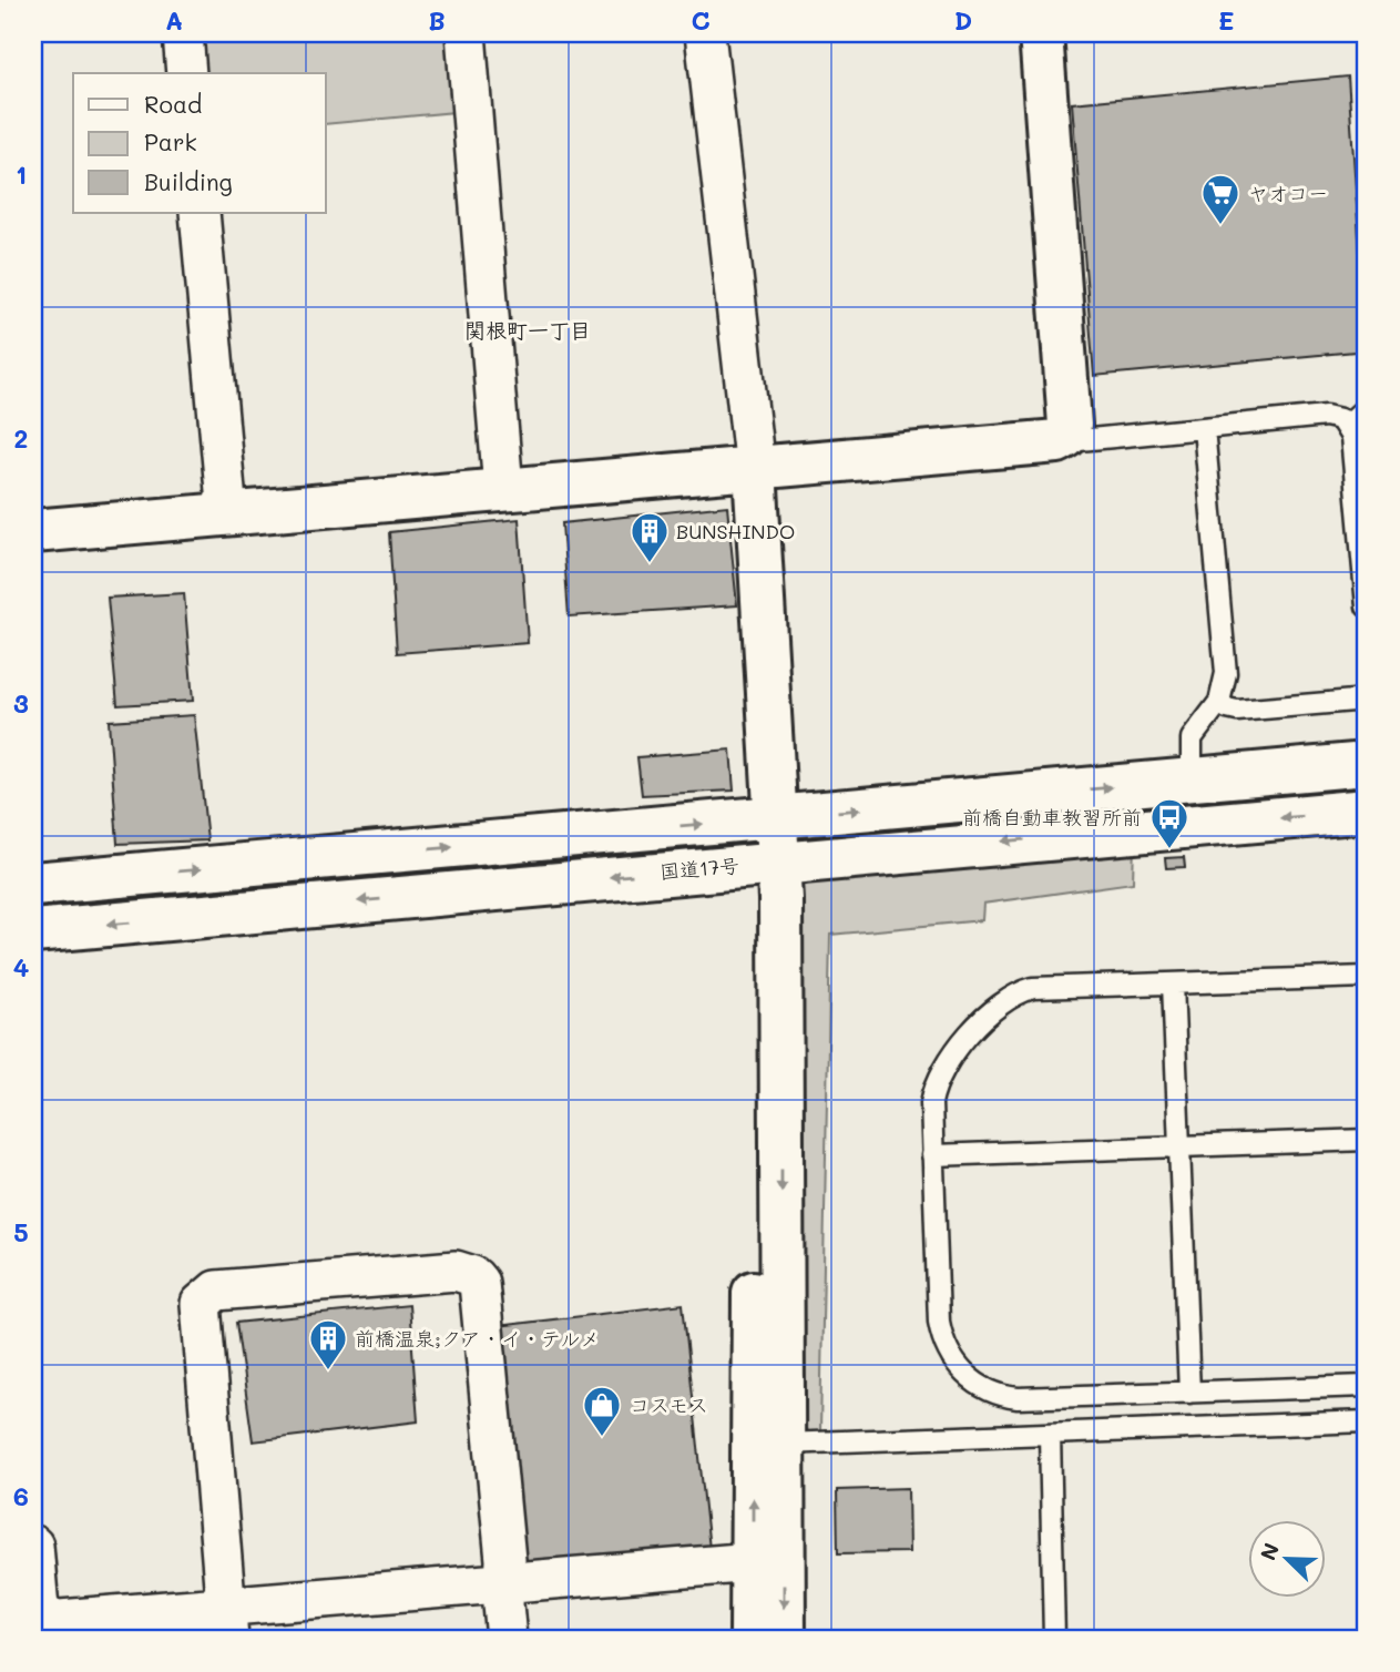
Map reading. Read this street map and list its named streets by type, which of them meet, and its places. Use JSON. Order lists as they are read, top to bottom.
{
  "streets": {
    "main road": ["国道17号"]
  },
  "districts": ["関根町一丁目"],
  "places": {
    "supermarket": ["ヤオコー"],
    "building": ["BUNSHINDO", "前橋温泉;クア・イ・テルメ"],
    "bus stop": ["前橋自動車教習所前"],
    "shop": ["コスモス"]
  },
  "legend": ["Road", "Park", "Building"],
  "north": "top left",
  "grid": {
    "columns": [
      "A",
      "B",
      "C",
      "D",
      "E"
    ],
    "rows": [
      "1",
      "2",
      "3",
      "4",
      "5",
      "6"
    ]
  }
}
